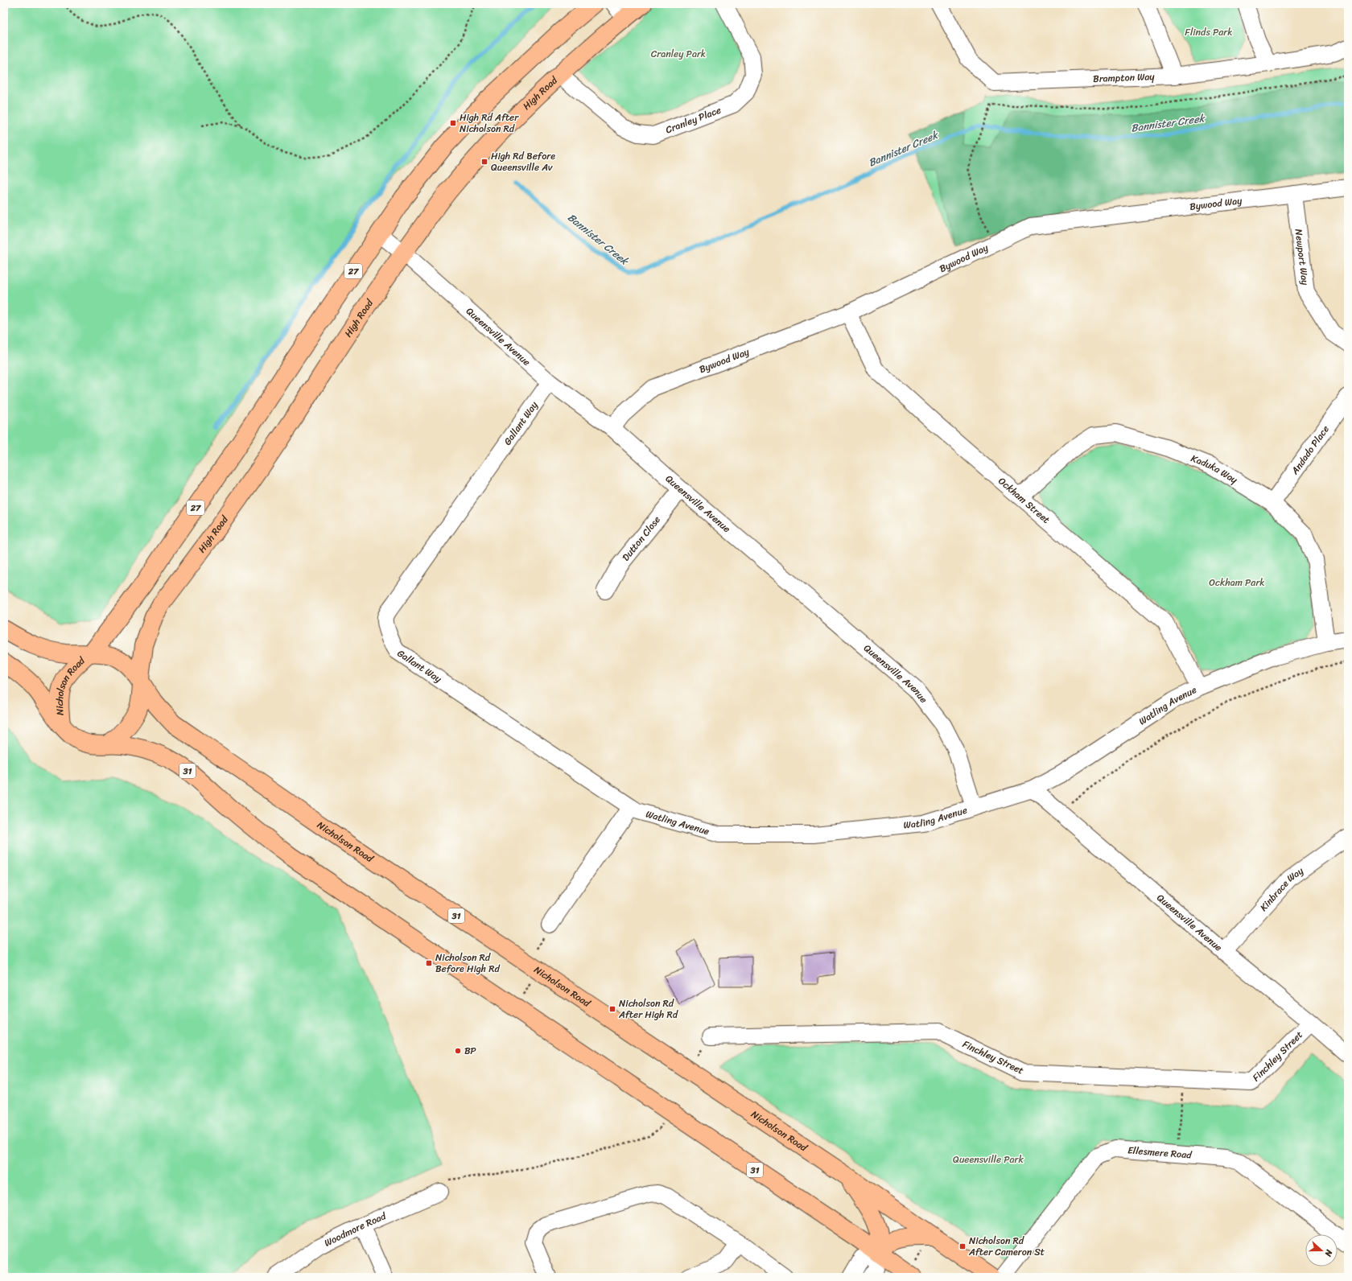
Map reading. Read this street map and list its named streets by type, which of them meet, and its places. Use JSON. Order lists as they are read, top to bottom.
{
  "streets": {
    "main road": [
      "High Road",
      "27",
      "Nicholson Road",
      "31"
    ],
    "street": [
      "Brampton Way",
      "Cranley Place",
      "Bywood Way",
      "Newport Way",
      "Queensville Avenue",
      "Gallant Way",
      "Andado Place",
      "Kaduka Way",
      "Ockham Street",
      "Dutton Close",
      "Watling Avenue",
      "Kinbrace Way",
      "Finchley Street",
      "Ellesmere Road",
      "Woodmore Road"
    ]
  },
  "crossings": [
    ["High Road", "Cranley Place"],
    ["High Road", "27"],
    ["High Road", "Queensville Avenue"],
    ["High Road", "Nicholson Road"],
    ["Bywood Way", "Newport Way"],
    ["Bywood Way", "Queensville Avenue"],
    ["Bywood Way", "Ockham Street"],
    ["27", "Queensville Avenue"],
    ["27", "Nicholson Road"],
    ["Queensville Avenue", "Gallant Way"],
    ["Queensville Avenue", "Dutton Close"],
    ["Queensville Avenue", "Watling Avenue"],
    ["Queensville Avenue", "Kinbrace Way"],
    ["Queensville Avenue", "Finchley Street"],
    ["Gallant Way", "Watling Avenue"],
    ["Andado Place", "Kaduka Way"],
    ["Kaduka Way", "Ockham Street"],
    ["Kaduka Way", "Watling Avenue"],
    ["Ockham Street", "Watling Avenue"]
  ],
  "water": ["Bannister Creek"],
  "parks": [
    "Flinds Park",
    "Cranley Park",
    "Ockham Park",
    "Queensville Park"
  ],
  "places": {
    "transit": [
      "High Rd After Nicholson Rd",
      "High Rd Before Queensville Av",
      "Nicholson Rd Before High Rd",
      "Nicholson Rd After High Rd",
      "Nicholson Rd After Cameron St"
    ],
    "other": ["BP"]
  },
  "north": "right"
}
